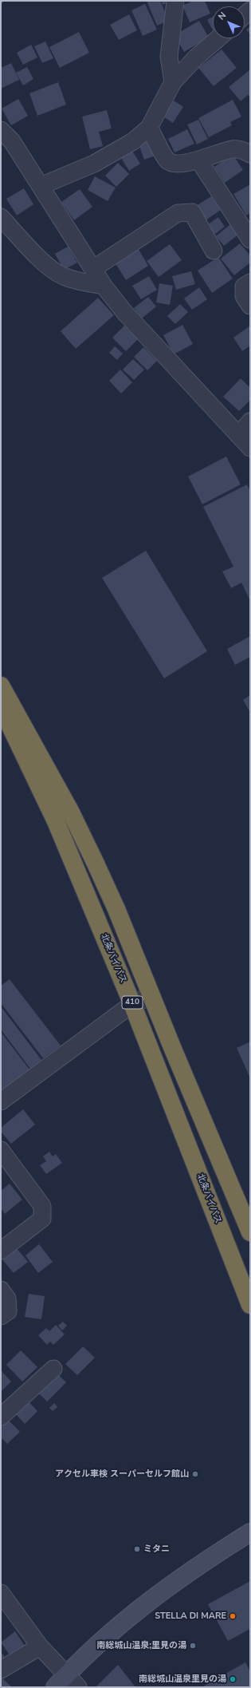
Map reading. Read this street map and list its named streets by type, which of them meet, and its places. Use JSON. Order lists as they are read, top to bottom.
{
  "streets": {
    "highway": ["北条バイパス", "410"]
  },
  "places": [
    "アクセル車検 スーパーセルフ館山",
    "ミタニ",
    "STELLA DI MARE",
    "南総城山温泉;里見の湯",
    "南総城山温泉里見の湯"
  ],
  "north": "top left"
}
